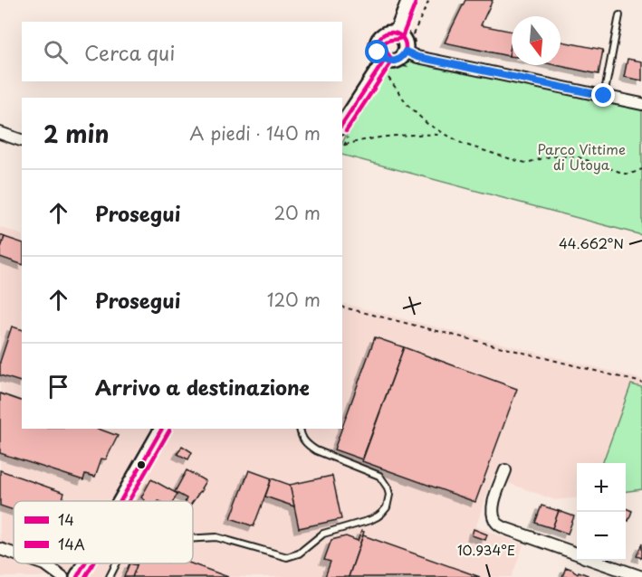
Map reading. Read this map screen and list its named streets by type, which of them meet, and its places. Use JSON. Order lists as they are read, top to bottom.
{
  "parks": ["Parco Vittime di Utoya"],
  "lines": ["transit line 14A", "transit line 14"],
  "legend": ["14", "14A"],
  "north": "bottom",
  "page": {
    "search": "Cerca qui",
    "heading": ["2 min", "A piedi · 140 m"],
    "list": [
      ["Prosegui", "20 m"],
      ["Prosegui", "120 m"],
      "Arrivo a destinazione"
    ],
    "map_buttons": ["+", "−"]
  },
  "coordinates": ["44.662°N", "10.934°E"]
}
